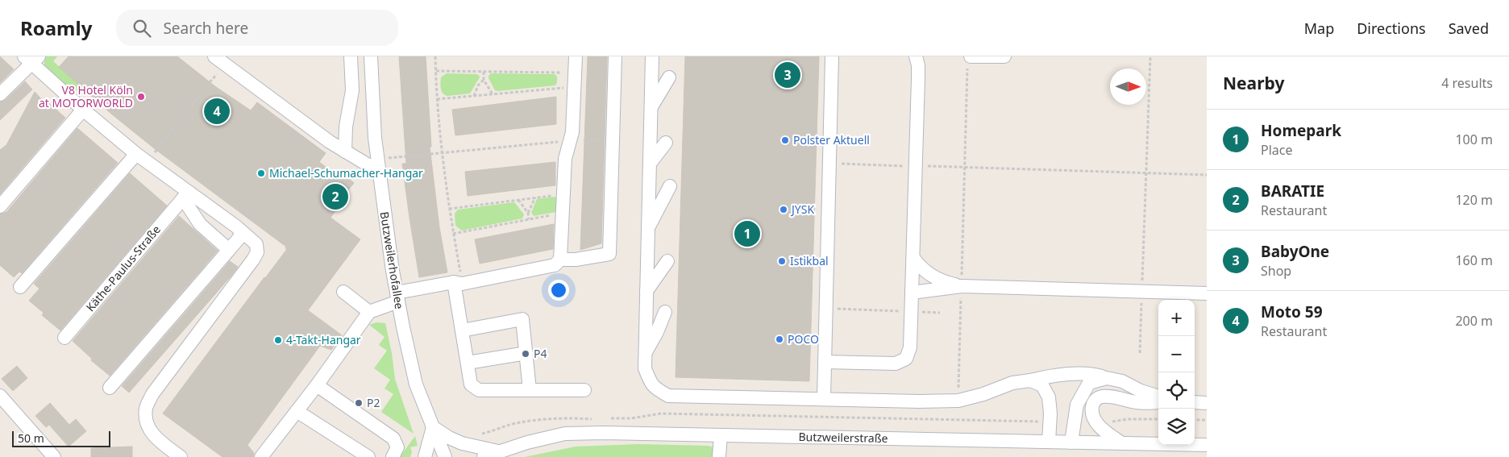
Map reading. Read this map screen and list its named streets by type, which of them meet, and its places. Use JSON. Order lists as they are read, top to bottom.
{
  "streets": {
    "street": ["Butzweilerhofallee", "Käthe-Paulus-Straße", "Butzweilerstraße"]
  },
  "places": [
    "V8 Hotel Köln at MOTORWORLD",
    "Polster Aktuell",
    "Michael-Schumacher-Hangar",
    "JYSK",
    "Istikbal",
    "POCO",
    "4-Takt-Hangar",
    "P4",
    "P2"
  ],
  "scale_bar": "50 m",
  "north": "right",
  "page": {
    "header": "Roamly",
    "search": "Search here",
    "nav": ["Map", "Directions", "Saved"],
    "heading": ["Nearby", "4 results"],
    "pins": [
      "3",
      "4",
      "2",
      "1"
    ],
    "list": [
      {
        "mark": "1",
        "name": "Homepark",
        "note": "Place",
        "value": "100 m"
      },
      {
        "mark": "2",
        "name": "BARATIE",
        "note": "Restaurant",
        "value": "120 m"
      },
      {
        "mark": "3",
        "name": "BabyOne",
        "note": "Shop",
        "value": "160 m"
      },
      {
        "mark": "4",
        "name": "Moto 59",
        "note": "Restaurant",
        "value": "200 m"
      }
    ],
    "map_buttons": ["+", "−"],
    "scale": "50 m"
  }
}
